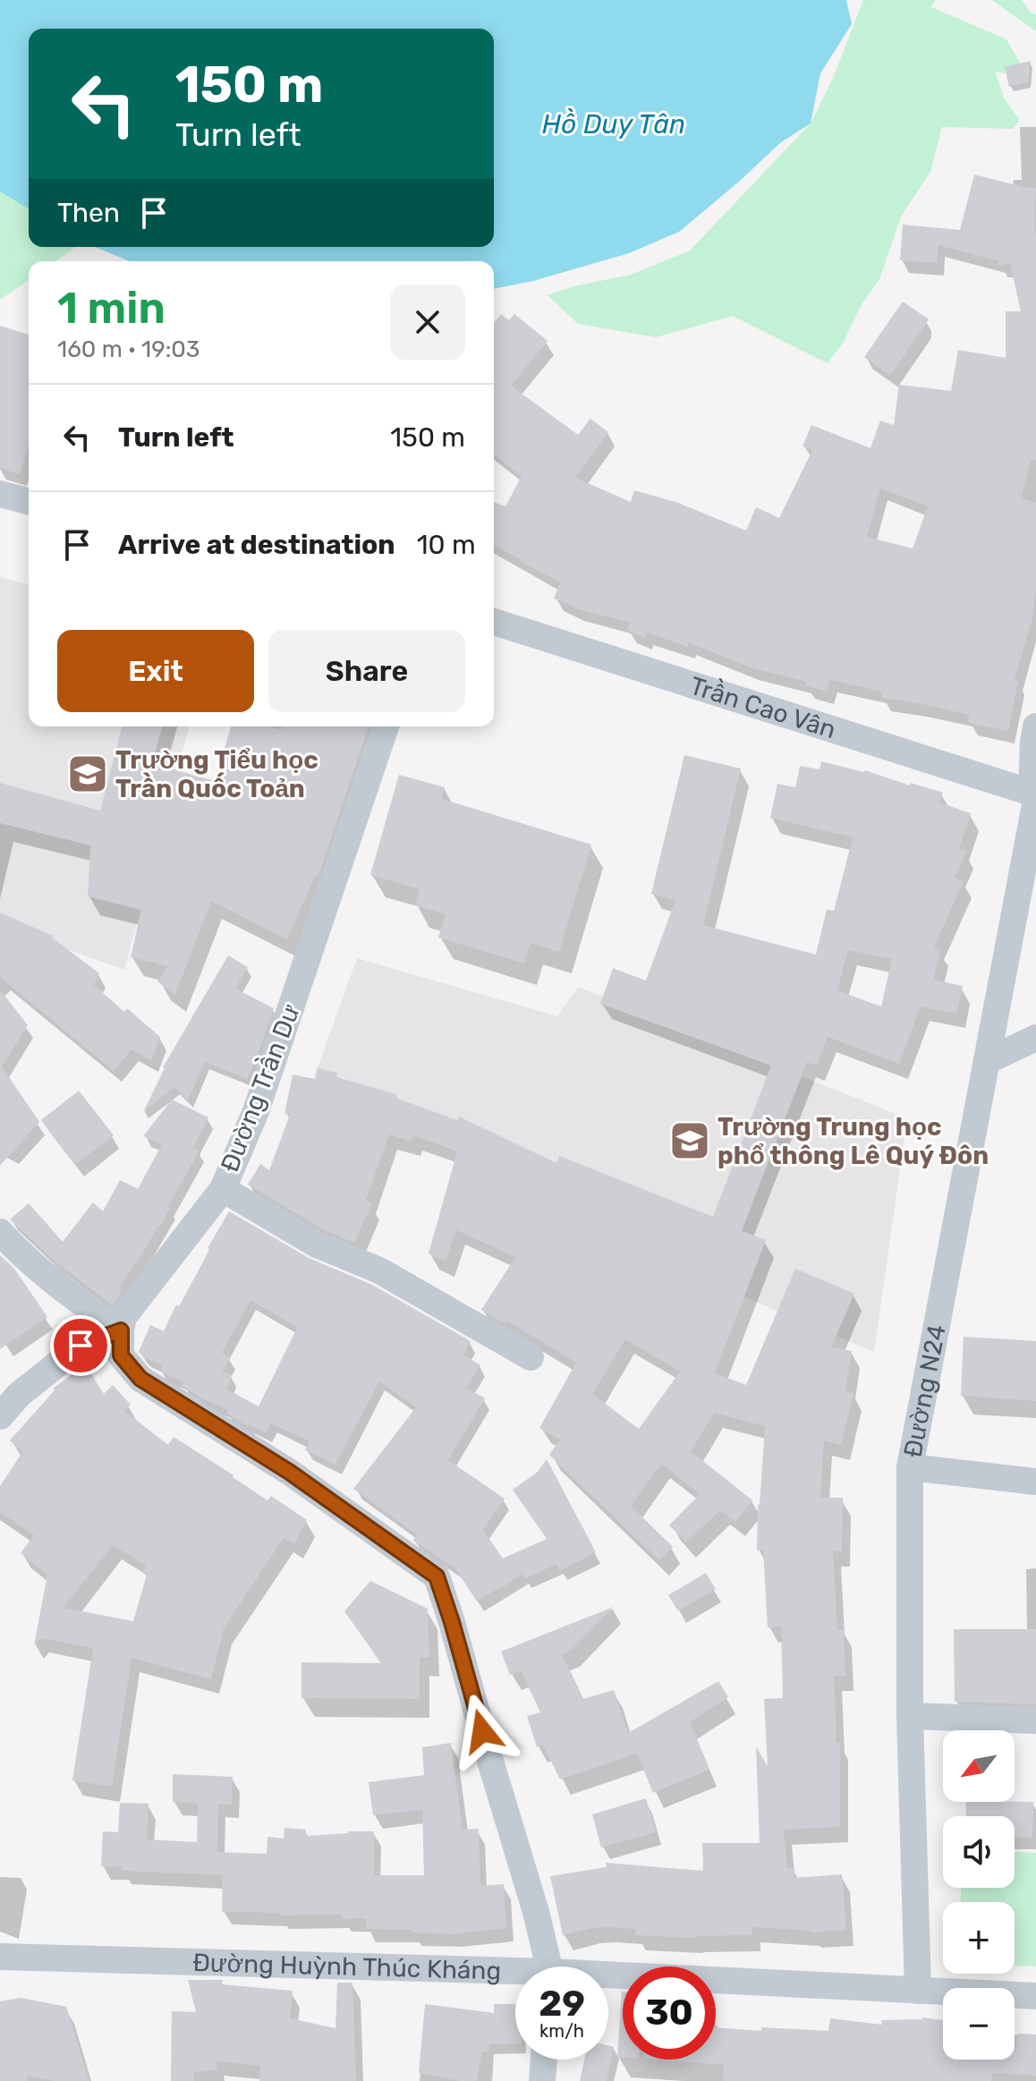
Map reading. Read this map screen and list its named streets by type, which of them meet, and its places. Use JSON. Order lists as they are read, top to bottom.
{
  "streets": {
    "street": [
      "Trần Cao Vân",
      "Đường Trần Dư",
      "Đường N24",
      "Đường Huỳnh Thúc Kháng"
    ]
  },
  "crossings": [
    ["Trần Cao Vân", "Đường N24"],
    ["Đường N24", "Đường Huỳnh Thúc Kháng"]
  ],
  "water": ["Hồ Duy Tân"],
  "places": {
    "school or university": ["Trường Tiểu học Trần Quốc Toản", "Trường Trung học phổ thông Lê Quý Đôn"]
  },
  "north": "bottom left",
  "page": {
    "turn": ["150 m", "Turn left"],
    "then": "Then",
    "heading": ["1 min", "160 m · 19:03"],
    "list": [
      {
        "name": "Turn left",
        "value": "150 m"
      },
      {
        "name": "Arrive at destination",
        "value": "10 m"
      }
    ],
    "buttons": ["Exit", "Share"],
    "map_buttons": ["+", "−"],
    "speed": "29 km/h",
    "limit": "30"
  }
}
